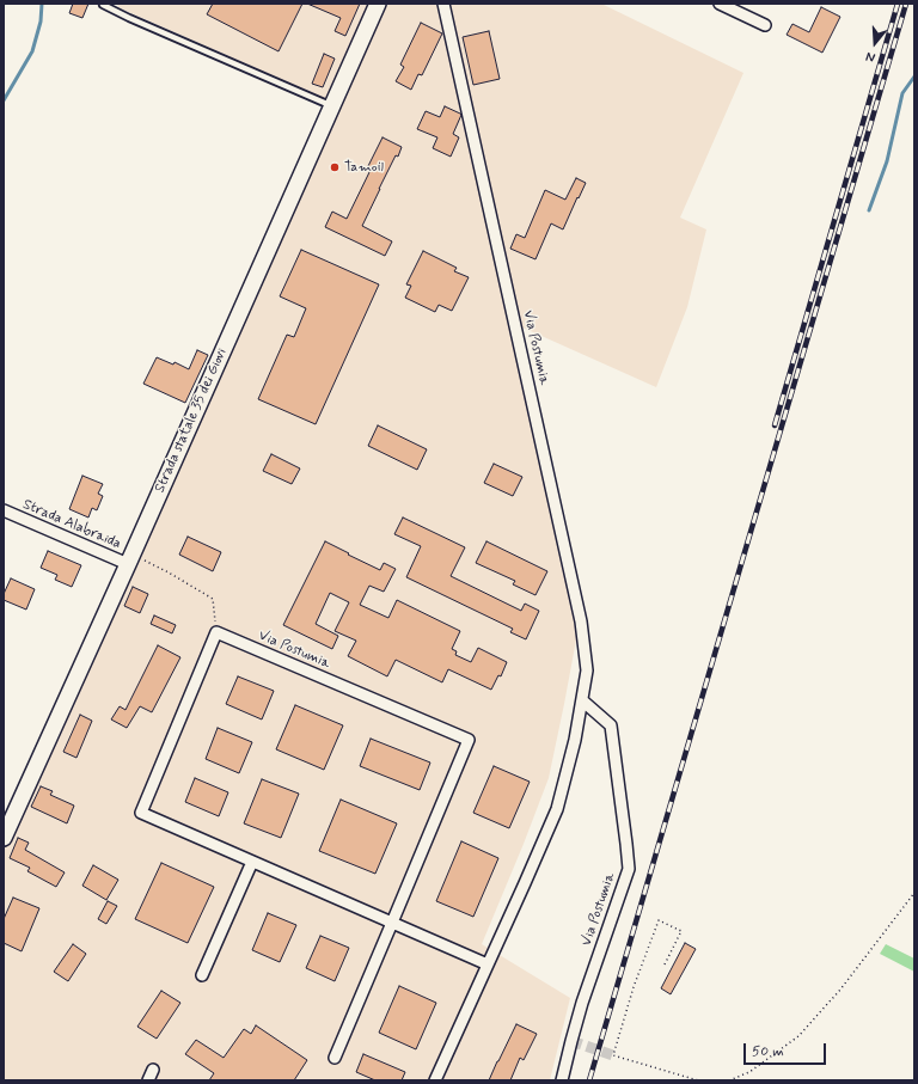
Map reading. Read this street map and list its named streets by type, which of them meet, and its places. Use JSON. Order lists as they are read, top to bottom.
{
  "streets": {
    "main road": ["Strada statale 35 dei Giovi"],
    "street": ["Via Postumia", "Strada Alabraida"]
  },
  "crossings": [
    ["Strada statale 35 dei Giovi", "Strada Alabraida"]
  ],
  "places": ["Tamoil"],
  "scale_bar": "50 m",
  "north": "bottom"
}
